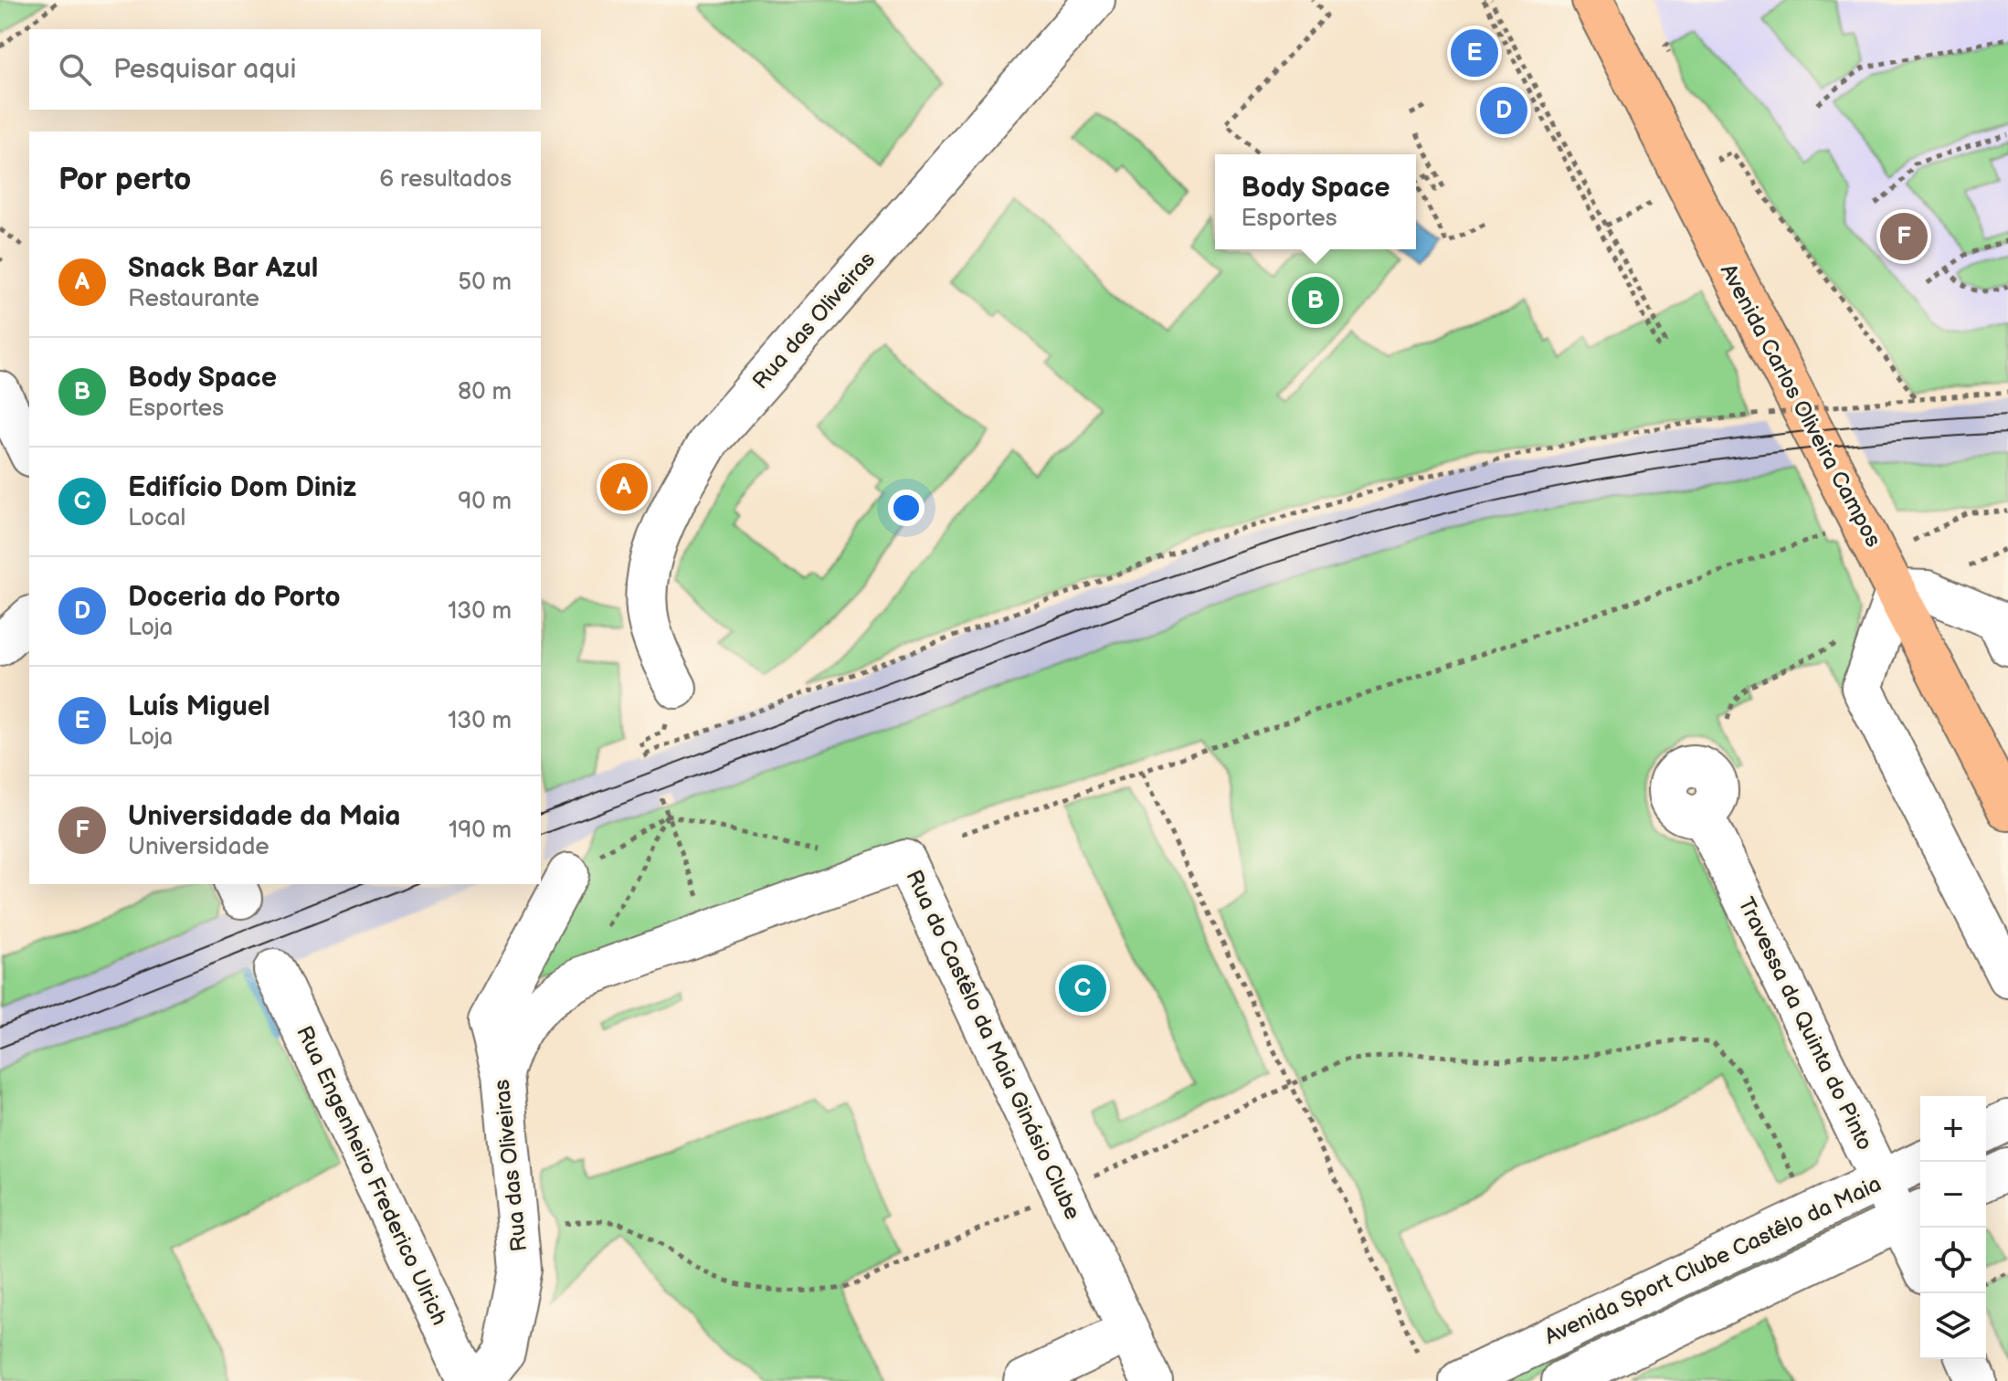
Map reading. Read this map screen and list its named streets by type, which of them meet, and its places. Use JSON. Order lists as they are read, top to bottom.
{
  "streets": {
    "main road": ["Avenida Carlos Oliveira Campos"],
    "street": [
      "Rua das Oliveiras",
      "Travessa da Quinta do Pinto",
      "Rua do Castêlo da Maia Ginásio Clube",
      "Rua Engenheiro Frederico Ulrich",
      "Avenida Sport Clube Castêlo da Maia"
    ]
  },
  "crossings": [
    ["Rua das Oliveiras", "Rua do Castêlo da Maia Ginásio Clube"],
    ["Travessa da Quinta do Pinto", "Avenida Sport Clube Castêlo da Maia"]
  ],
  "page": {
    "pins": [
      "E",
      "D",
      "F",
      "B",
      "A",
      "C"
    ],
    "search": "Pesquisar aqui",
    "heading": ["Por perto", "6 resultados"],
    "popup": ["Body Space", "Esportes"],
    "list": [
      {
        "mark": "A",
        "name": "Snack Bar Azul",
        "note": "Restaurante",
        "value": "50 m"
      },
      {
        "mark": "B",
        "name": "Body Space",
        "note": "Esportes",
        "value": "80 m"
      },
      {
        "mark": "C",
        "name": "Edifício Dom Diniz",
        "note": "Local",
        "value": "90 m"
      },
      {
        "mark": "D",
        "name": "Doceria do Porto",
        "note": "Loja",
        "value": "130 m"
      },
      {
        "mark": "E",
        "name": "Luís Miguel",
        "note": "Loja",
        "value": "130 m"
      },
      {
        "mark": "F",
        "name": "Universidade da Maia",
        "note": "Universidade",
        "value": "190 m"
      }
    ],
    "map_buttons": ["+", "−"]
  }
}
